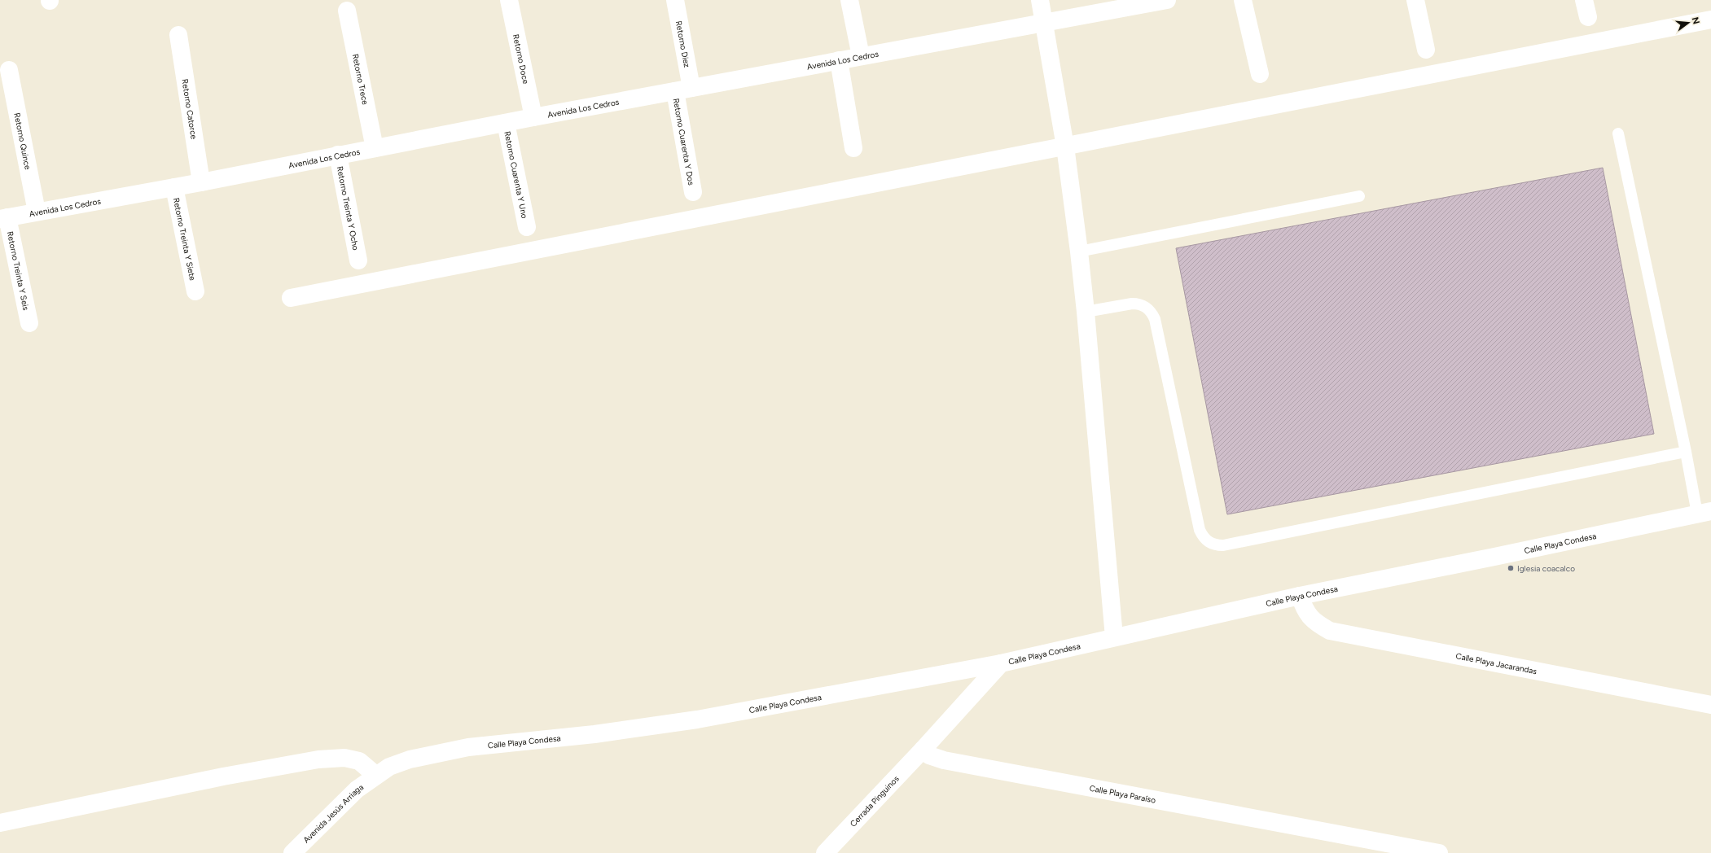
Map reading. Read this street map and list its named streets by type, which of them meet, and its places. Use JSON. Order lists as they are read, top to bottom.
{
  "streets": {
    "street": [
      "Retorno Diez",
      "Retorno Doce",
      "Avenida Los Cedros",
      "Retorno Trece",
      "Retorno Catorce",
      "Retorno Quince",
      "Retorno Cuarenta Y Dos",
      "Retorno Cuarenta Y Uno",
      "Retorno Treinta Y Ocho",
      "Retorno Treinta Y Siete",
      "Retorno Treinta Y Seis",
      "Calle Playa Condesa",
      "Calle Playa Jacarandas",
      "Calle Playa Paraíso",
      "Cerrada Pinguinos",
      "Avenida Jesús Arriaga"
    ]
  },
  "crossings": [
    ["Retorno Diez", "Avenida Los Cedros"],
    ["Retorno Diez", "Retorno Cuarenta Y Dos"],
    ["Retorno Doce", "Avenida Los Cedros"],
    ["Avenida Los Cedros", "Retorno Trece"],
    ["Avenida Los Cedros", "Retorno Catorce"],
    ["Avenida Los Cedros", "Retorno Quince"],
    ["Avenida Los Cedros", "Retorno Cuarenta Y Dos"],
    ["Avenida Los Cedros", "Retorno Cuarenta Y Uno"],
    ["Avenida Los Cedros", "Retorno Treinta Y Ocho"],
    ["Avenida Los Cedros", "Retorno Treinta Y Siete"],
    ["Avenida Los Cedros", "Retorno Treinta Y Seis"],
    ["Calle Playa Condesa", "Calle Playa Jacarandas"],
    ["Calle Playa Condesa", "Avenida Jesús Arriaga"],
    ["Calle Playa Paraíso", "Cerrada Pinguinos"]
  ],
  "places": ["Iglesia coacalco"],
  "north": "right"
}
